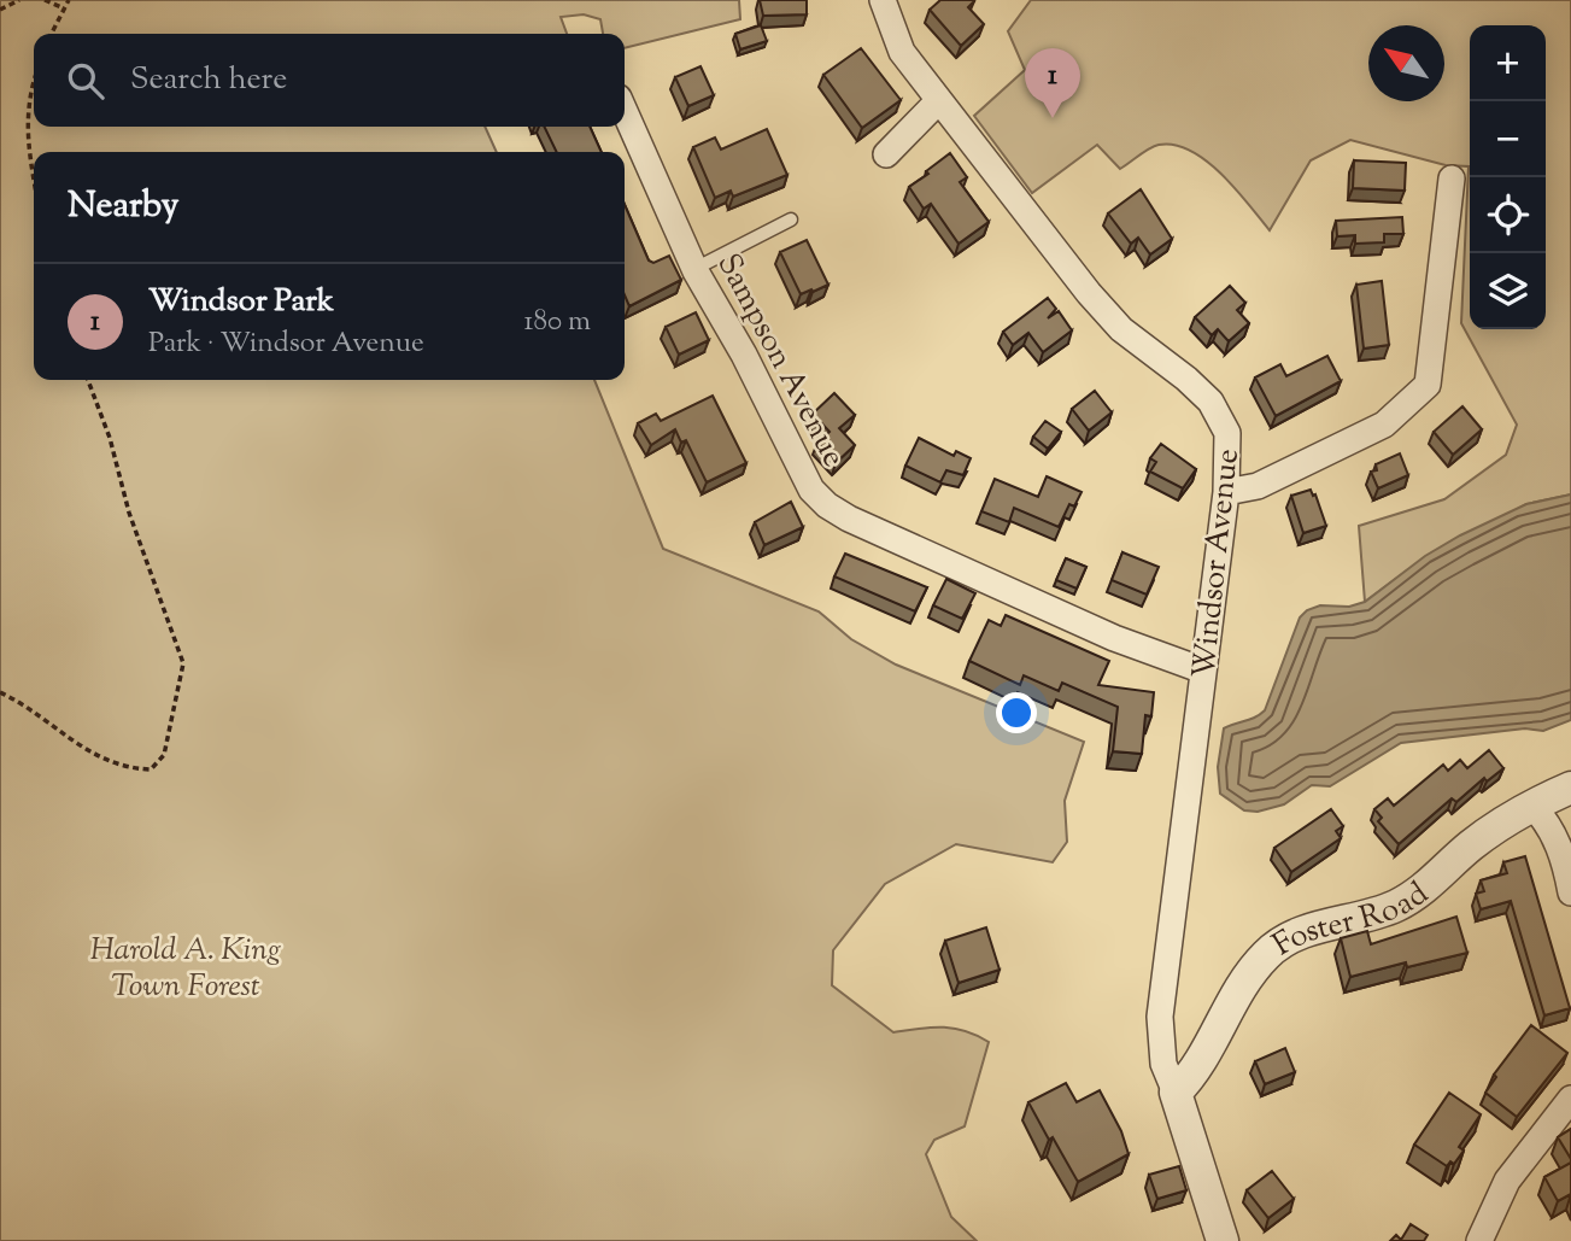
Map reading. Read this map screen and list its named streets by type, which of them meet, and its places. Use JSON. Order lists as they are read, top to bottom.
{
  "streets": {
    "street": ["Sampson Avenue", "Windsor Avenue", "Foster Road"]
  },
  "crossings": [
    ["Sampson Avenue", "Windsor Avenue"],
    ["Windsor Avenue", "Foster Road"]
  ],
  "parks": ["Harold A. King Town Forest"],
  "north": "top left",
  "page": {
    "map_buttons": ["+", "−"],
    "search": "Search here",
    "pins": "1",
    "heading": "Nearby",
    "list": [
      {
        "mark": "1",
        "name": "Windsor Park",
        "note": "Park · Windsor Avenue",
        "value": "180 m"
      }
    ]
  }
}
